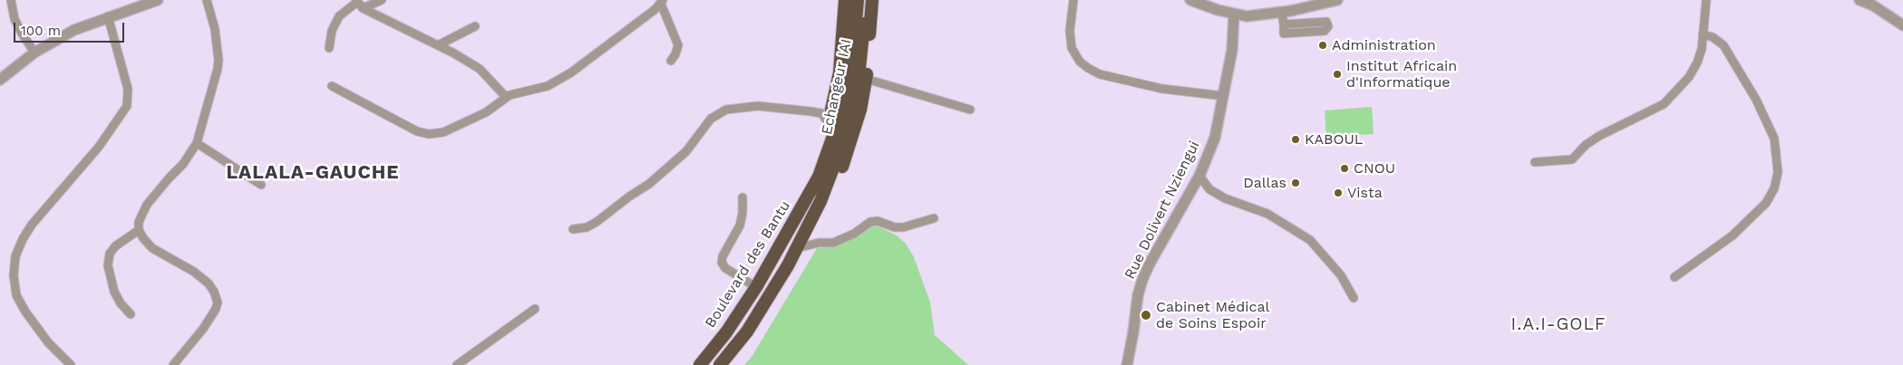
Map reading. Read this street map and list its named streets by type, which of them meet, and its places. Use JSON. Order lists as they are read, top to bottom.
{
  "streets": {
    "highway": ["Echangeur IAI", "Boulevard des Bantu"],
    "street": ["Rue Dolivert Nziengui"]
  },
  "crossings": [
    ["Echangeur IAI", "Boulevard des Bantu"]
  ],
  "districts": ["LALALA-GAUCHE", "I.A.I-GOLF"],
  "places": [
    "Administration",
    "Institut Africain d'Informatique",
    "KABOUL",
    "CNOU",
    "Dallas",
    "Vista",
    "Cabinet Médical de Soins Espoir"
  ],
  "scale_bar": "100 m"
}
